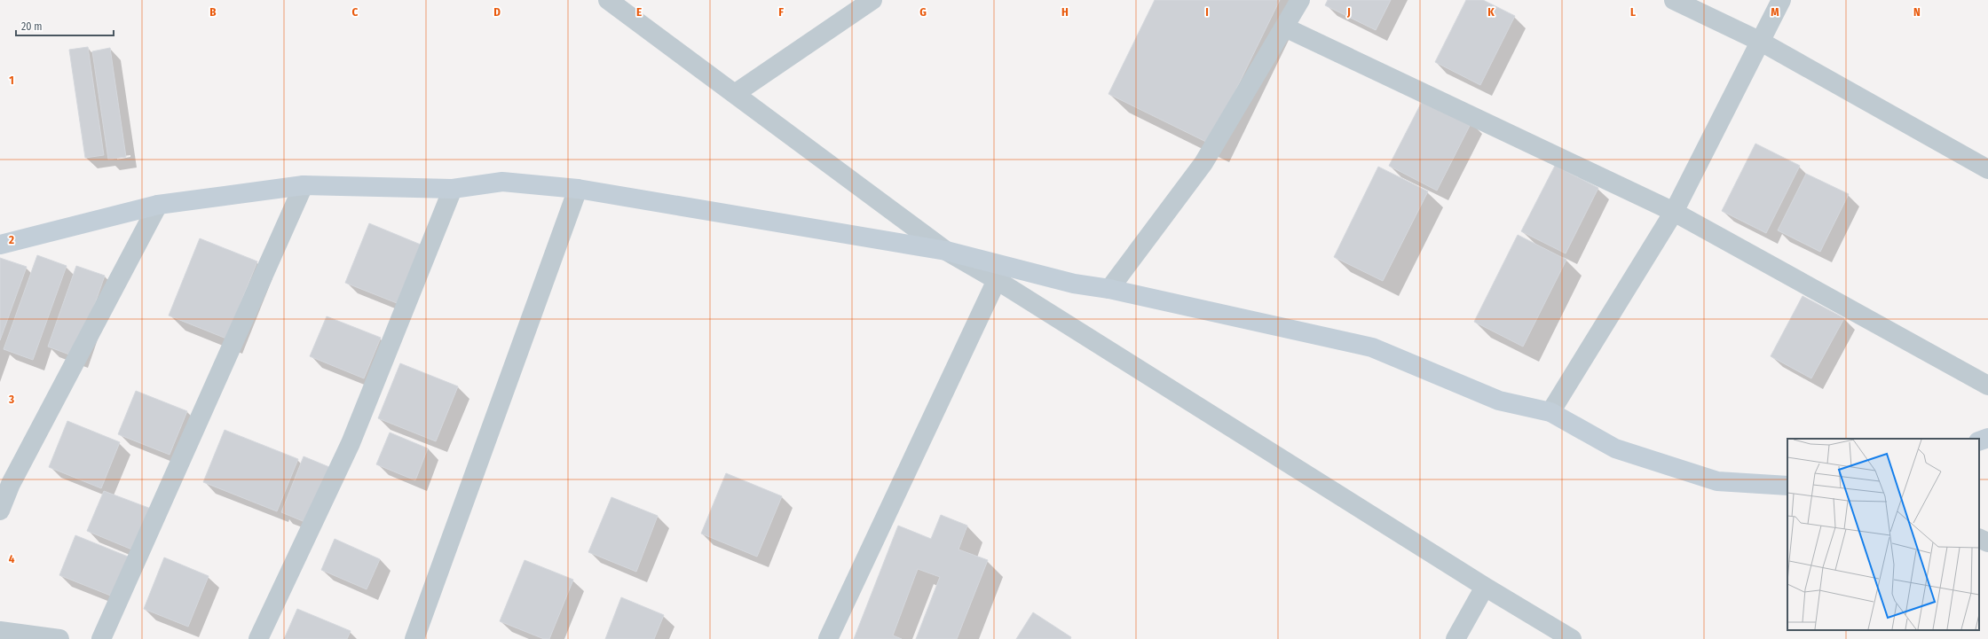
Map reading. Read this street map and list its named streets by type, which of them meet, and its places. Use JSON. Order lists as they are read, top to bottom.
{
  "scale_bar": "20 m",
  "grid": {
    "columns": [
      "B",
      "C",
      "D",
      "E",
      "F",
      "G",
      "H",
      "I",
      "J",
      "K",
      "L",
      "M",
      "N"
    ],
    "rows": [
      "1",
      "2",
      "3",
      "4"
    ]
  }
}
